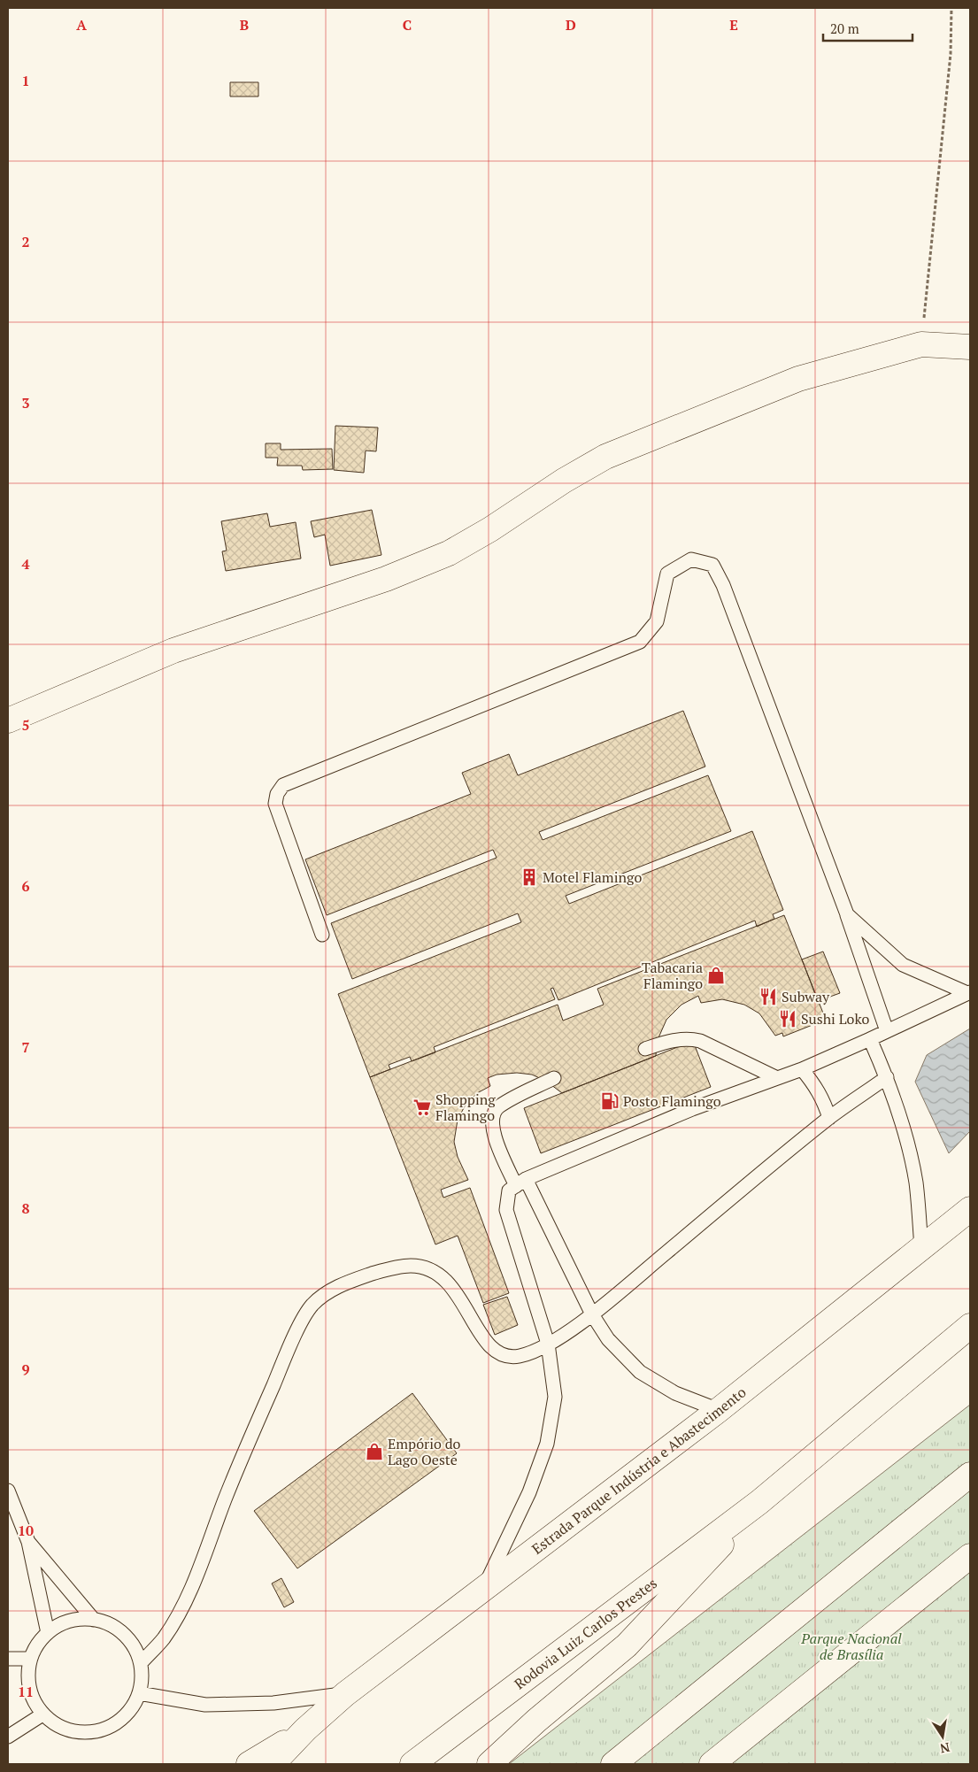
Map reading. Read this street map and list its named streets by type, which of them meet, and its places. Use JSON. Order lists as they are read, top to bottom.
{
  "streets": {
    "main road": ["Estrada Parque Indústria e Abastecimento", "Rodovia Luiz Carlos Prestes"]
  },
  "parks": ["Parque Nacional de Brasília"],
  "places": {
    "building": ["Motel Flamingo"],
    "shop": ["Tabacaria Flamingo", "Empório do Lago Oeste"],
    "restaurant": ["Subway", "Sushi Loko"],
    "fuel station": ["Posto Flamingo"],
    "supermarket": ["Shopping Flamingo"]
  },
  "scale_bar": "20 m",
  "north": "bottom",
  "grid": {
    "columns": [
      "A",
      "B",
      "C",
      "D",
      "E"
    ],
    "rows": [
      "1",
      "2",
      "3",
      "4",
      "5",
      "6",
      "7",
      "8",
      "9",
      "10",
      "11"
    ]
  }
}
